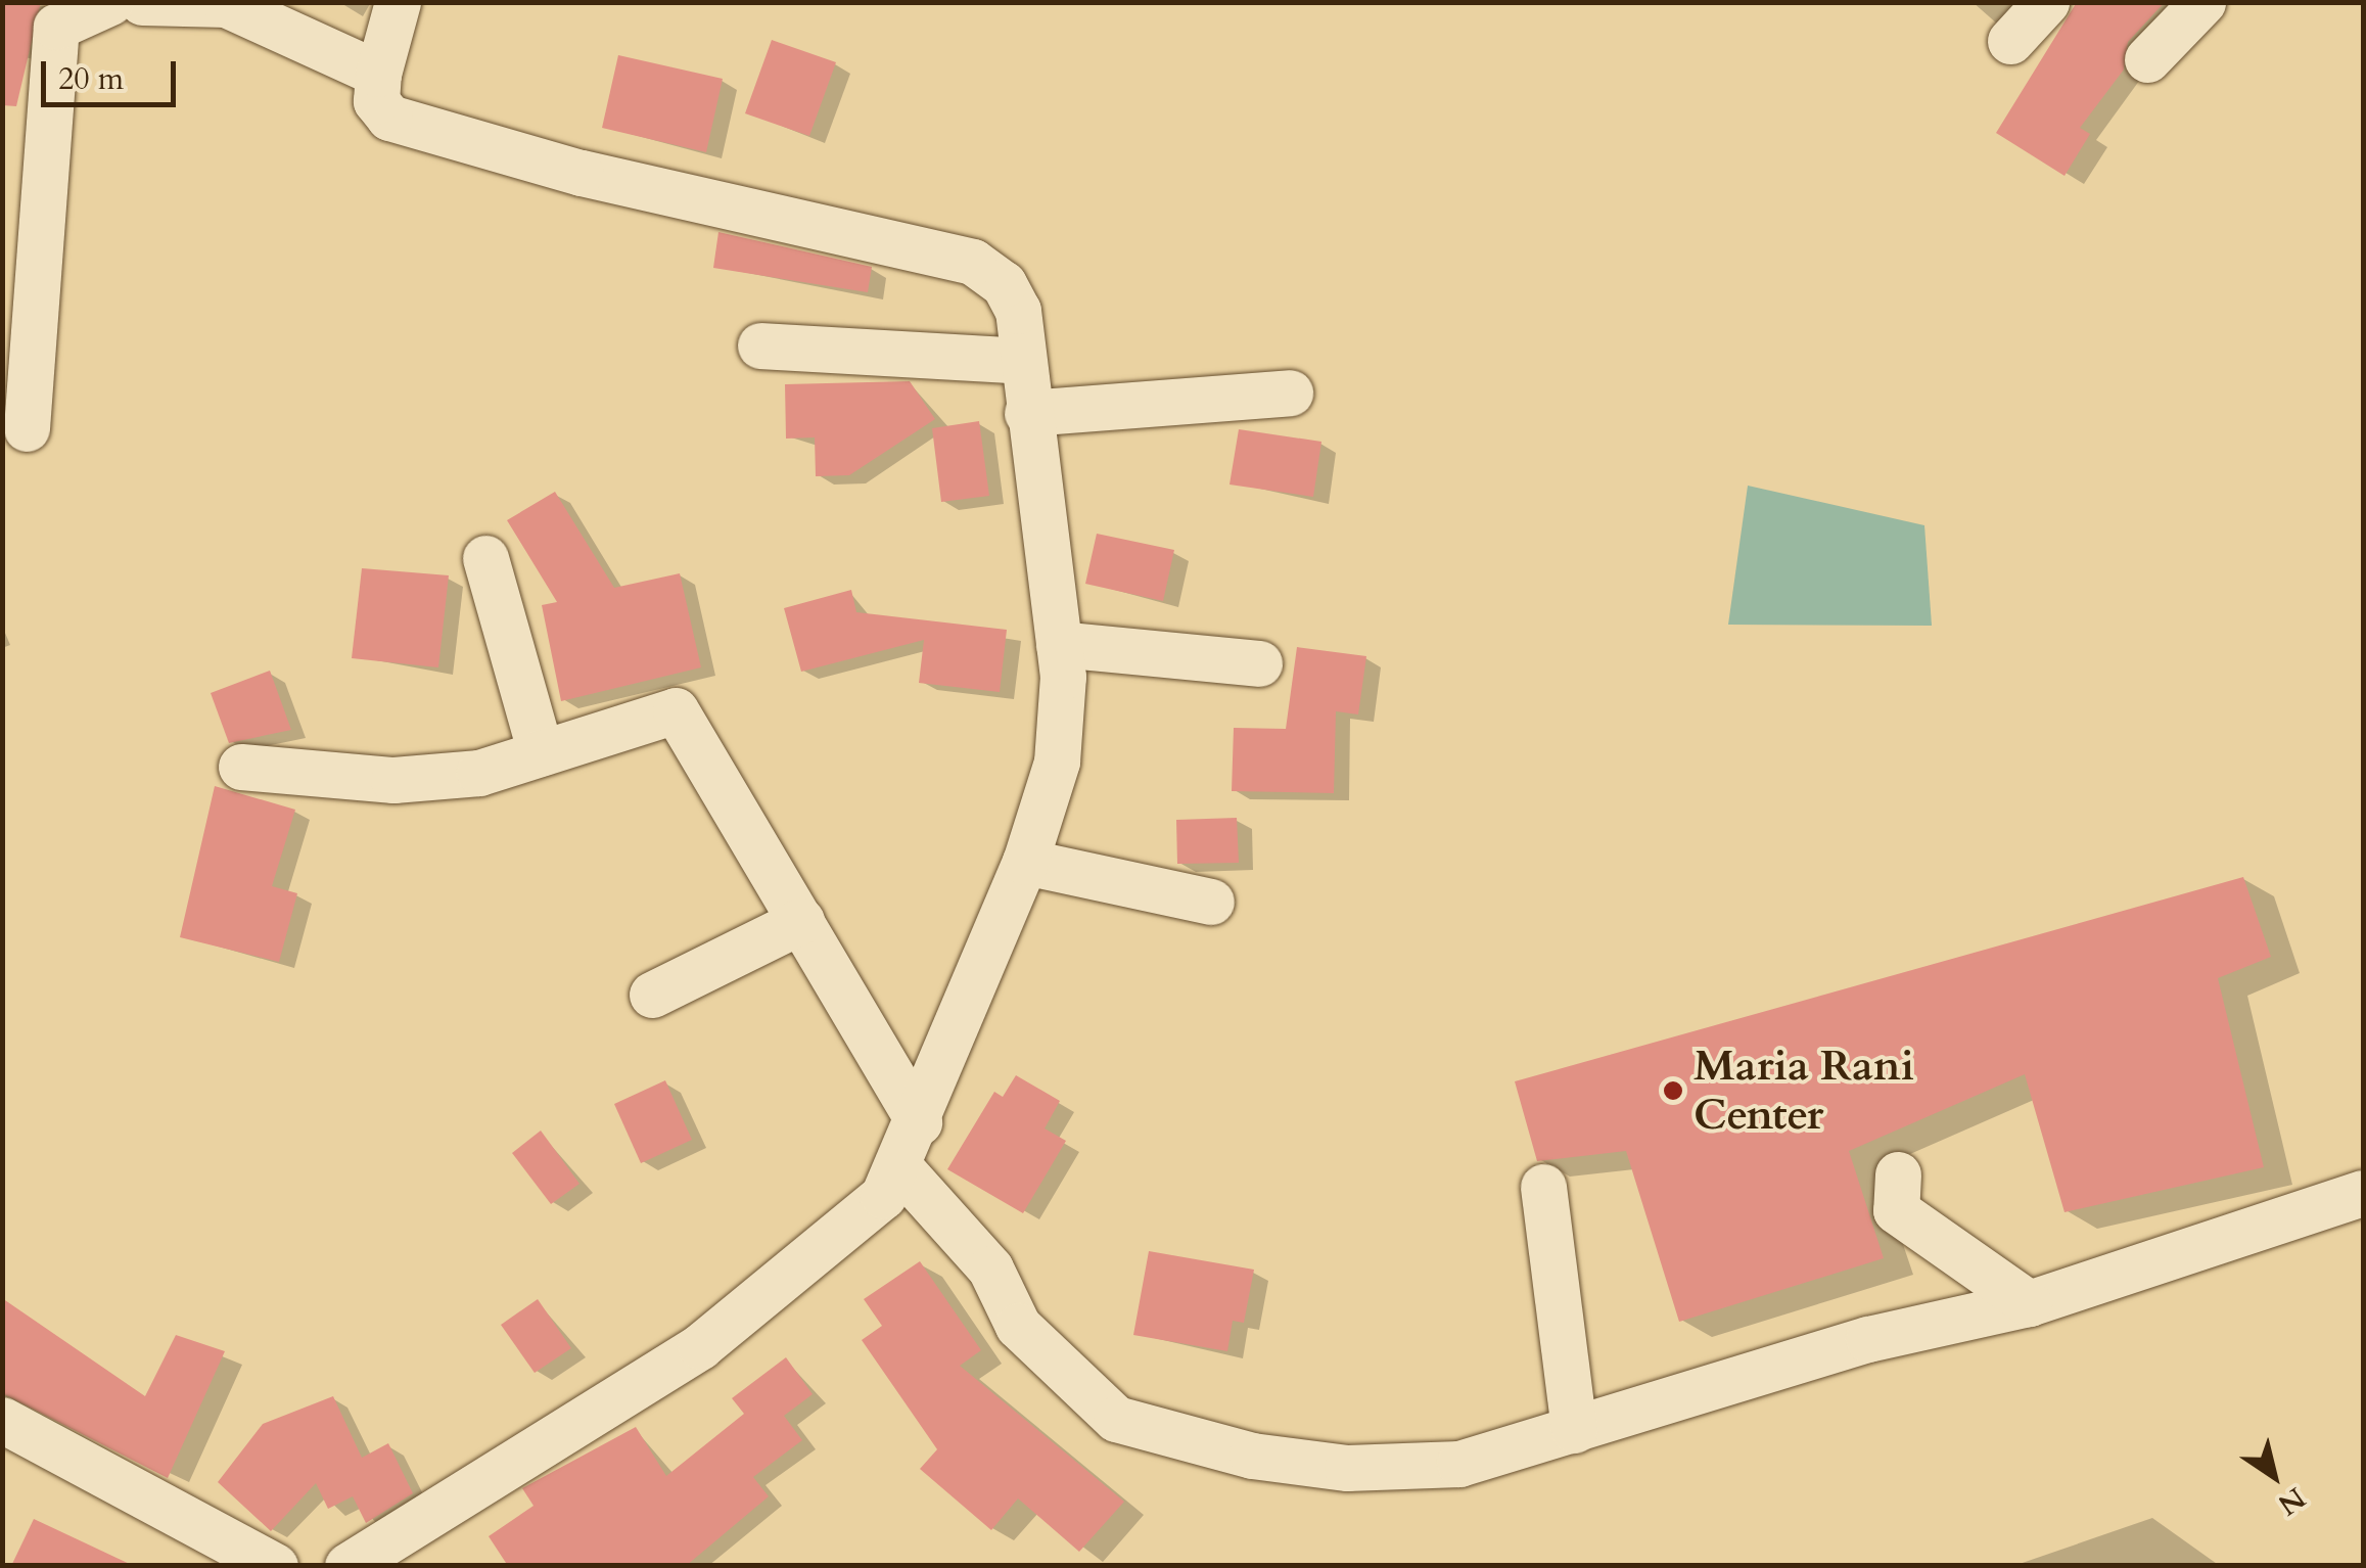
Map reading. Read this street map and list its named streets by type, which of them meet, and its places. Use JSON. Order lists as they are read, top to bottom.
{
  "places": ["Maria Rani Center"],
  "scale_bar": "20 m",
  "north": "bottom right"
}
